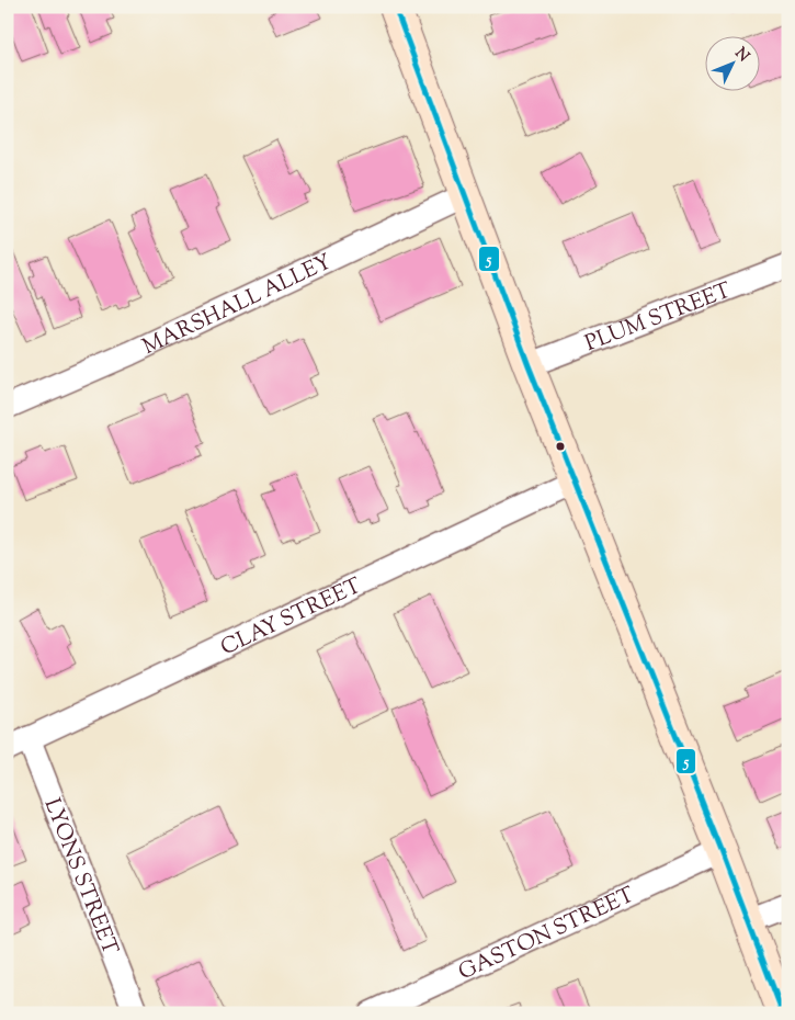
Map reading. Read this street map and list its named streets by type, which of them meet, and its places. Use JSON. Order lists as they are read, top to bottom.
{
  "streets": {
    "street": [
      "MARSHALL ALLEY",
      "PLUM STREET",
      "CLAY STREET",
      "LYONS STREET",
      "GASTON STREET"
    ]
  },
  "crossings": [
    ["CLAY STREET", "LYONS STREET"]
  ],
  "lines": ["transit line 5"],
  "north": "top right"
}
